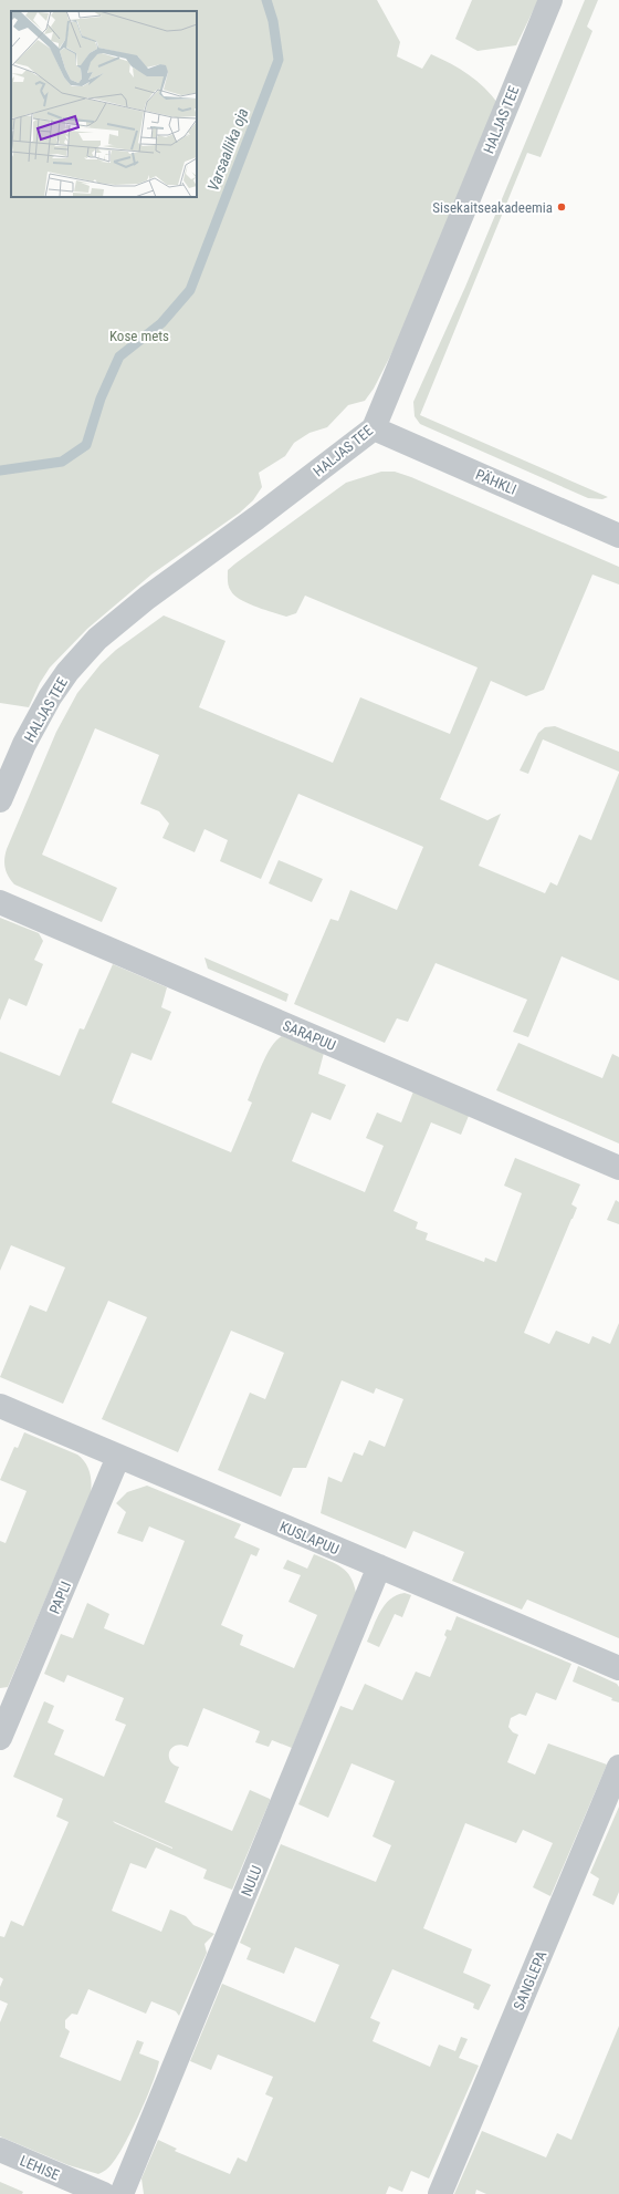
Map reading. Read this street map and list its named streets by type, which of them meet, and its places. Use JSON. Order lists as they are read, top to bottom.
{
  "streets": {
    "street": [
      "HALJAS TEE",
      "PÄHKLI",
      "SARAPUU",
      "KUSLAPUU",
      "PAPLI",
      "NULU",
      "SANGLEPA",
      "LEHISE"
    ]
  },
  "crossings": [
    ["HALJAS TEE", "PÄHKLI"],
    ["KUSLAPUU", "PAPLI"],
    ["KUSLAPUU", "NULU"]
  ],
  "water": ["Varsaallika oja"],
  "parks": ["Kose mets"],
  "places": ["Sisekaitseakadeemia"]
}
